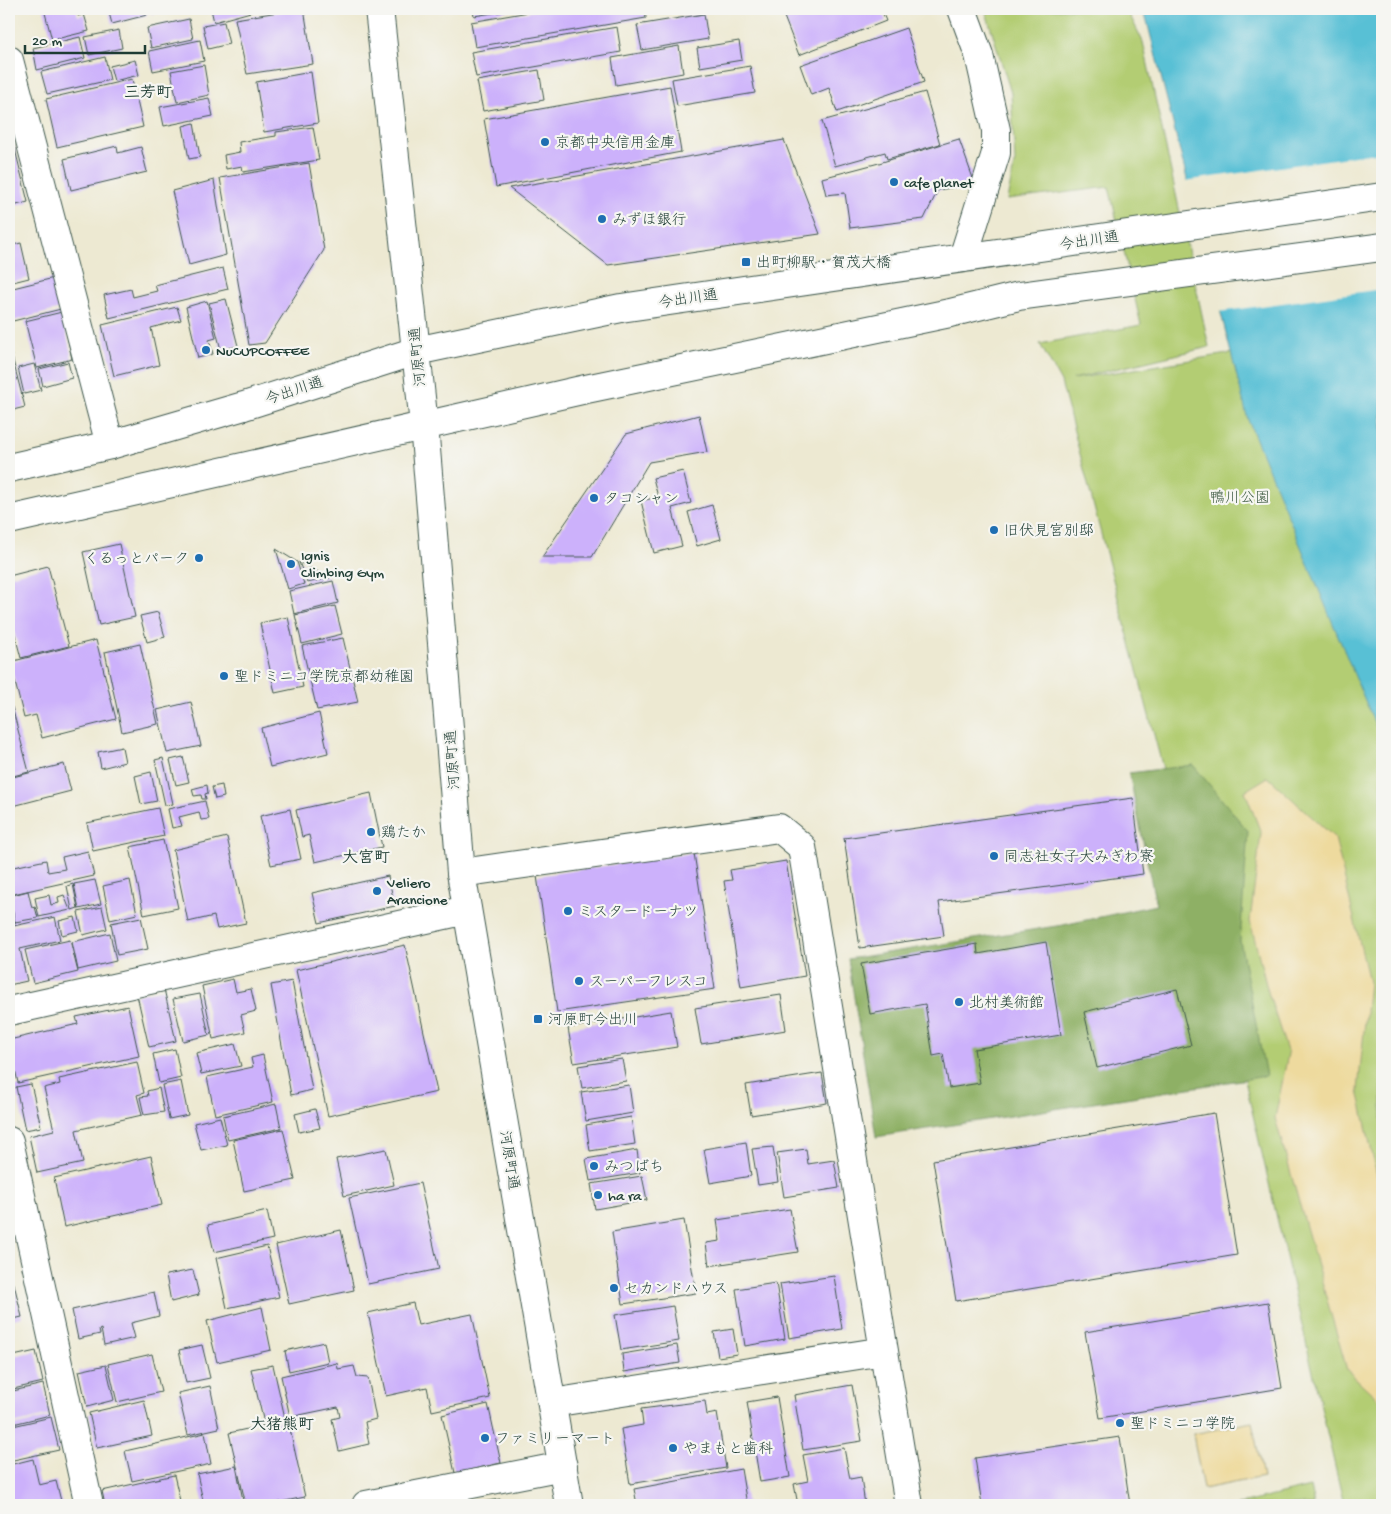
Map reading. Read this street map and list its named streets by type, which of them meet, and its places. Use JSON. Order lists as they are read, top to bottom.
{
  "streets": {
    "main road": ["今出川通", "河原町通"]
  },
  "crossings": [
    ["今出川通", "河原町通"]
  ],
  "districts": ["三芳町", "大宮町", "大猪熊町"],
  "parks": ["鴨川公園"],
  "places": {
    "other": [
      "京都中央信用金庫",
      "cafe planet",
      "みずほ銀行",
      "NuCUPCOFFEE",
      "タコシャン",
      "旧伏見宮別邸",
      "くるっとパーク",
      "Ignis Climbing Gym",
      "聖ドミニコ学院京都幼稚園",
      "鶏たか",
      "同志社女子大みぎわ寮",
      "Veliero Arancione",
      "ミスタードーナツ",
      "スーパーフレスコ",
      "北村美術館",
      "みつばち",
      "ha ra",
      "セカンドハウス",
      "聖ドミニコ学院",
      "ファミリーマート",
      "やまもと歯科"
    ],
    "transit": ["出町柳駅・賀茂大橋", "河原町今出川"]
  },
  "scale_bar": "20 m"
}
